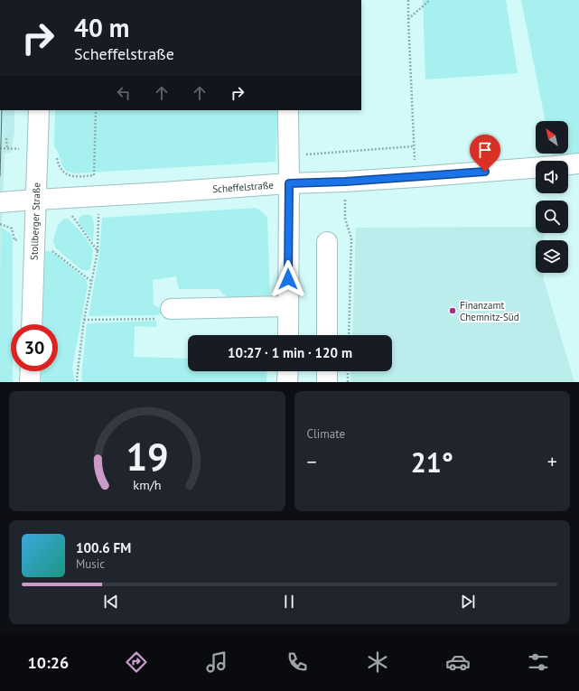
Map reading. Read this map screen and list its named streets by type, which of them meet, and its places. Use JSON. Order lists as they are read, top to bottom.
{
  "streets": {
    "main road": ["Scheffelstraße", "Stollberger Straße"]
  },
  "crossings": [
    ["Scheffelstraße", "Stollberger Straße"]
  ],
  "places": ["Finanzamt Chemnitz-Süd"],
  "north": "top left",
  "page": {
    "turn": ["40 m", "Scheffelstraße"],
    "limit": "30",
    "trip": "10:27 · 1 min · 120 m",
    "tile": "Climate",
    "heat": ["−", "21°", "+"],
    "song": ["100.6 FM", "Music"],
    "tabs": "10:26",
    "gauge": ["19", "km/h"]
  }
}
